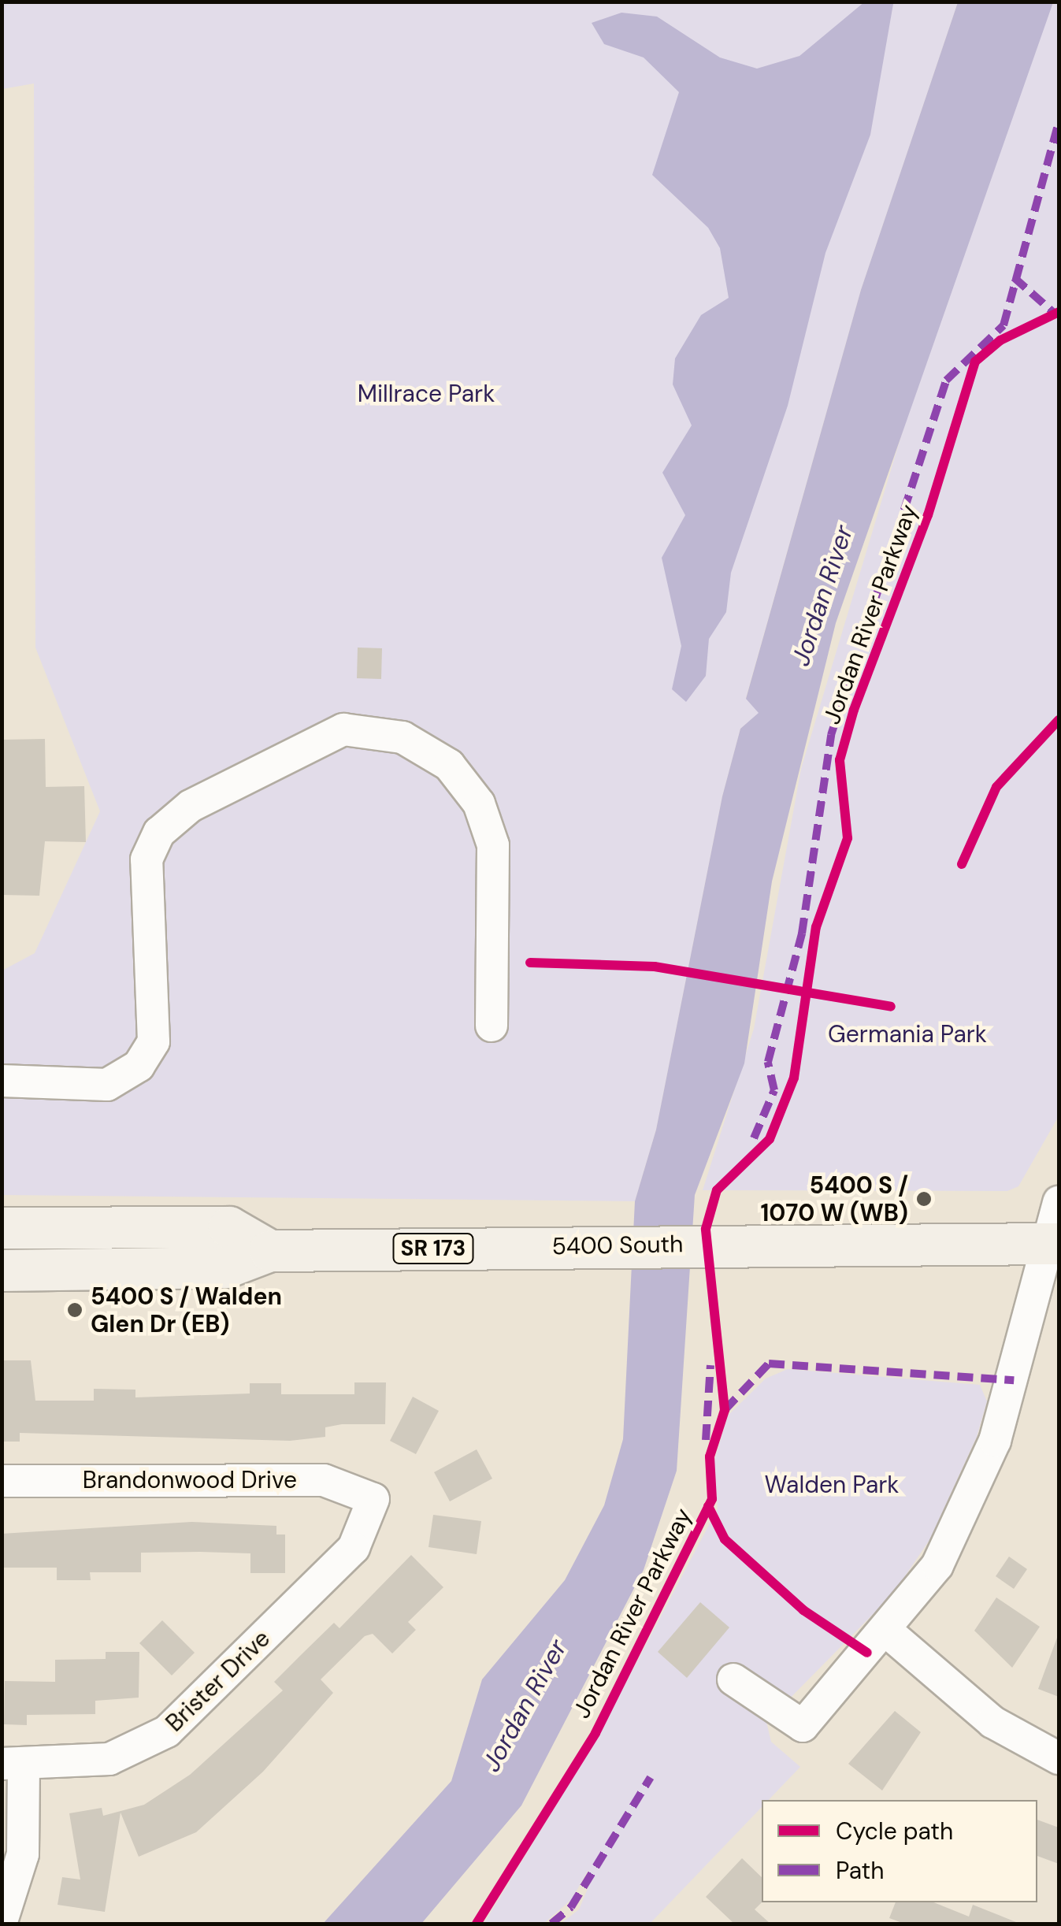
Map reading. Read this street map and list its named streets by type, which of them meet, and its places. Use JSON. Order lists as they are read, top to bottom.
{
  "streets": {
    "main road": ["5400 South", "SR 173"],
    "street": ["Brandonwood Drive", "Brister Drive"],
    "cycle path": ["Jordan River Parkway"]
  },
  "crossings": [
    ["Brandonwood Drive", "Brister Drive"]
  ],
  "water": ["Jordan River"],
  "parks": ["Millrace Park", "Germania Park", "Walden Park"],
  "places": ["5400 S / 1070 W (WB)", "5400 S / Walden Glen Dr (EB)"],
  "legend": ["Cycle path", "Path"]
}
